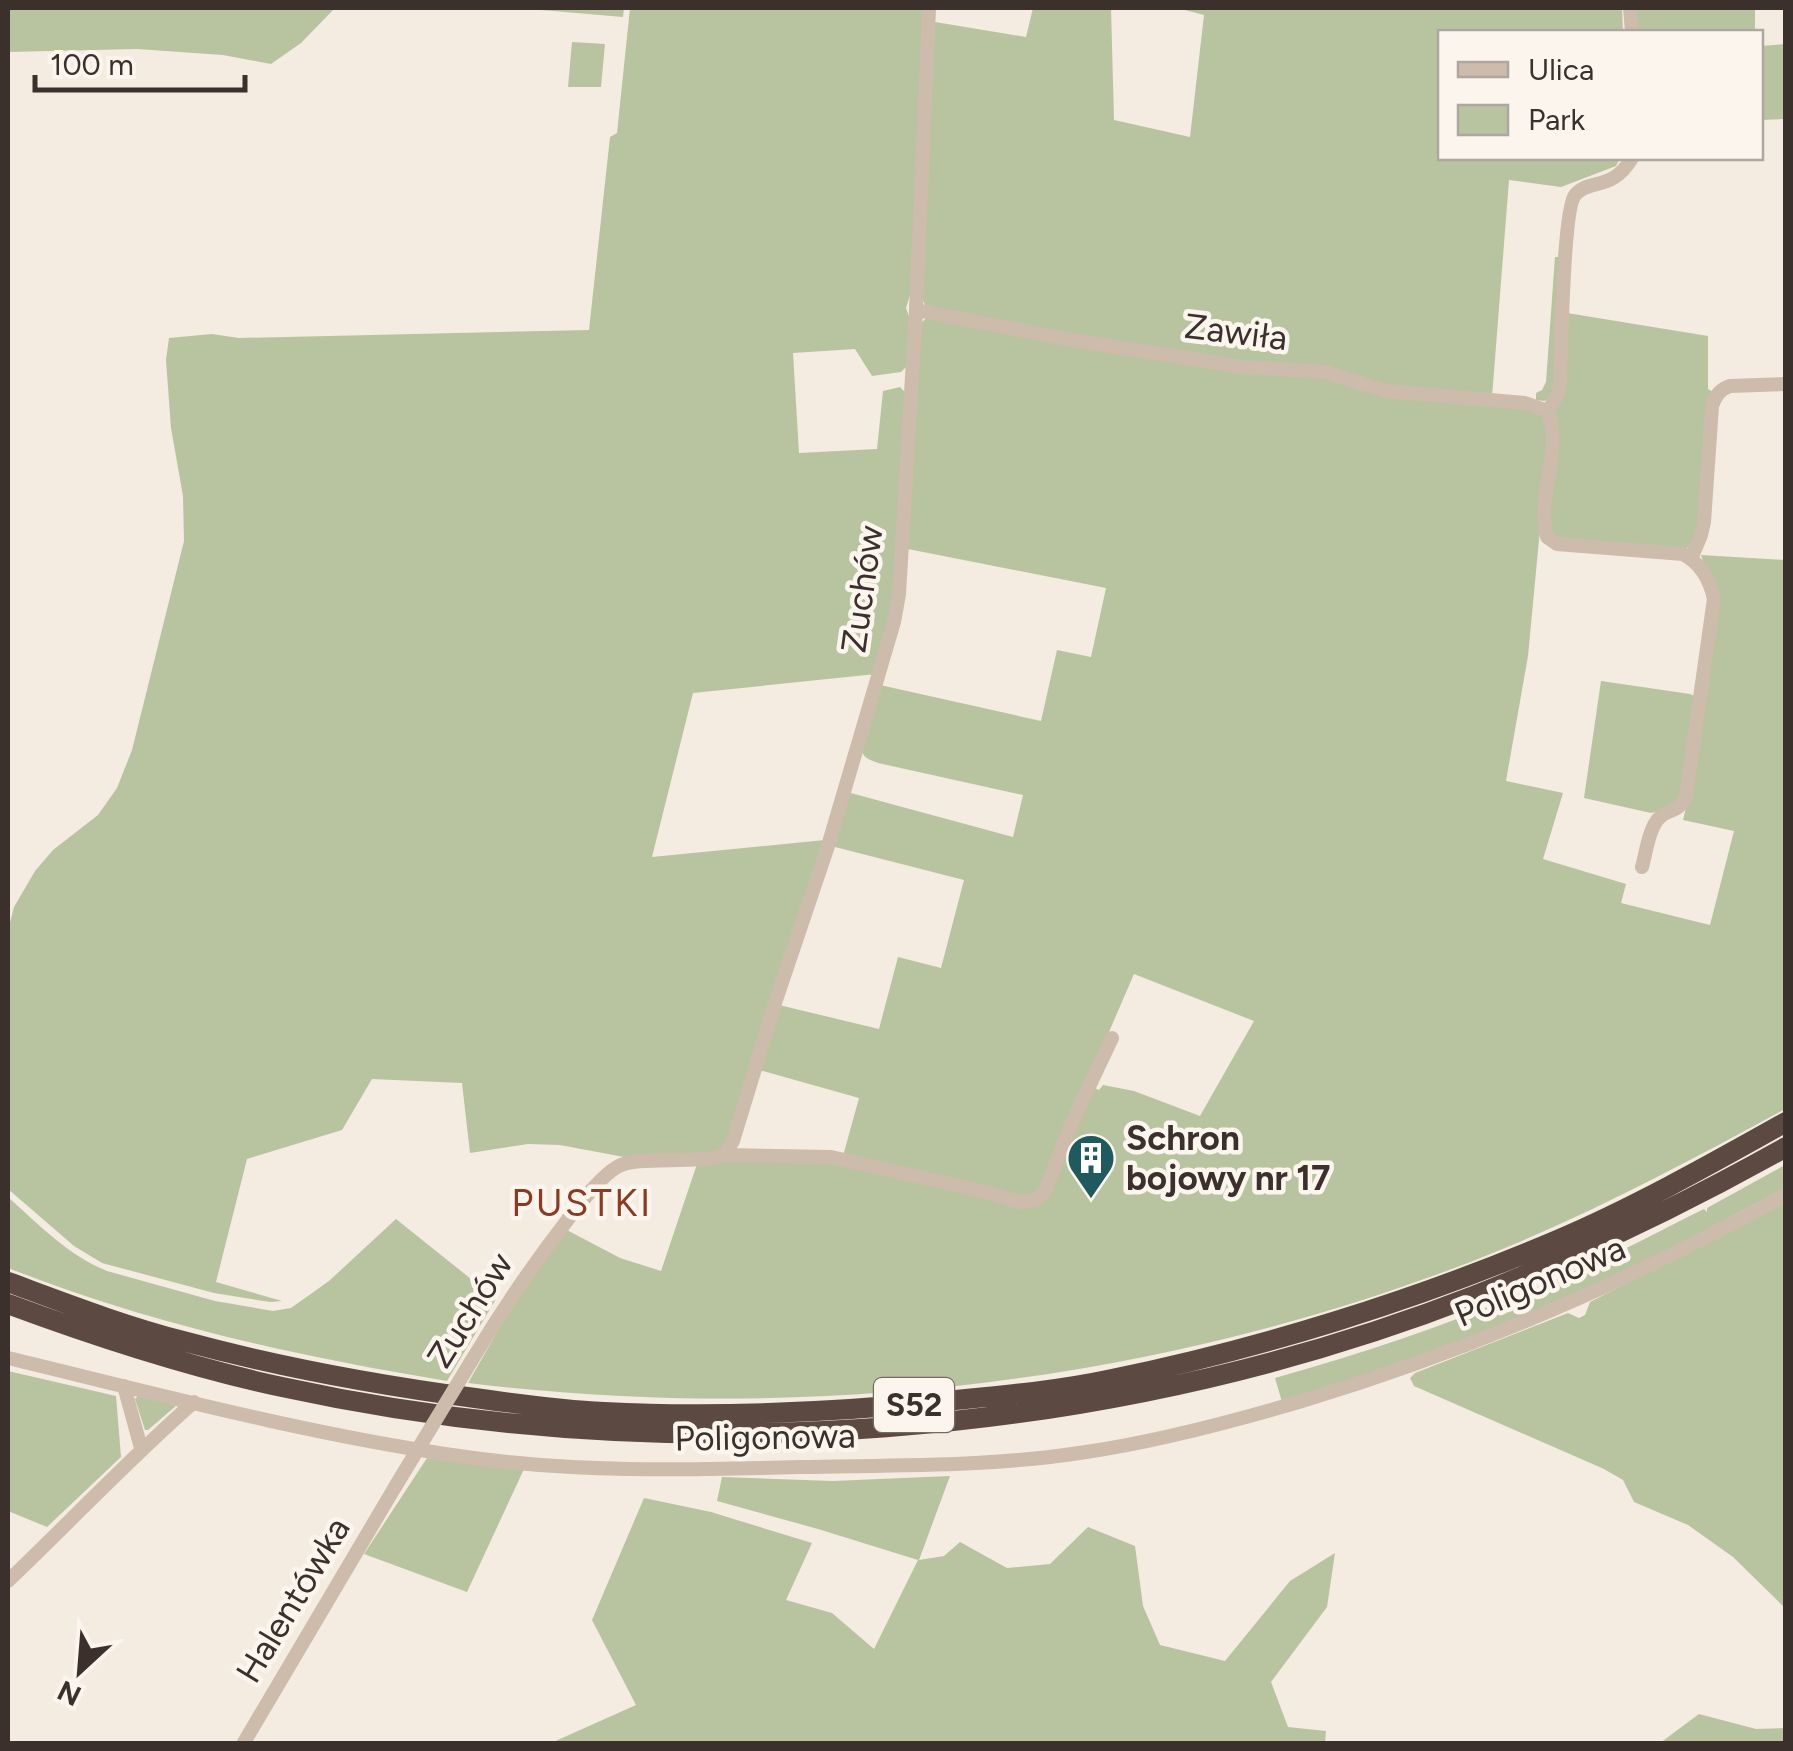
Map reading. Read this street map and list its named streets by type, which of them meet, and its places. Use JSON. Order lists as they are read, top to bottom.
{
  "streets": {
    "highway": ["S52"],
    "street": [
      "Zawiła",
      "Zuchów",
      "Poligonowa",
      "Halentówka"
    ]
  },
  "crossings": [
    ["Zawiła", "Zuchów"],
    ["Zuchów", "Halentówka"]
  ],
  "districts": ["PUSTKI"],
  "places": {
    "building": ["Schron bojowy nr 17"]
  },
  "legend": ["Ulica", "Park"],
  "scale_bar": "100 m",
  "north": "bottom left"
}
